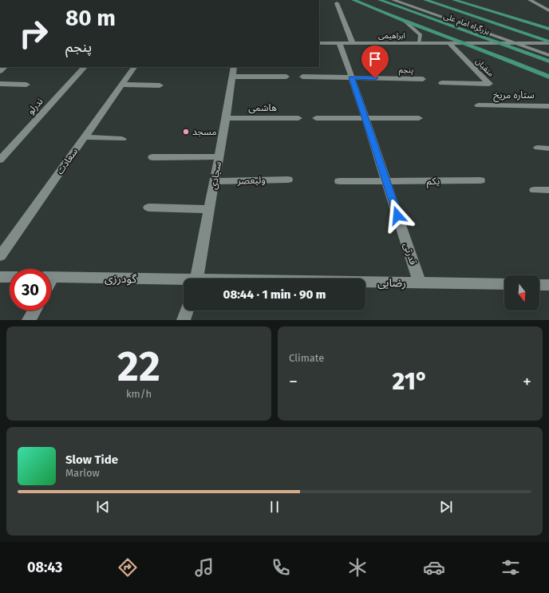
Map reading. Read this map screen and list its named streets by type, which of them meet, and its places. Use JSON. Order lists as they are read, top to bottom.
{
  "streets": {
    "highway": ["بزرگراه امام علی"],
    "street": [
      "ابراهیمی",
      "متقیان",
      "پنجم",
      "ستاره مریخ",
      "ندرلو",
      "هاشمی",
      "سعادت",
      "سجادی",
      "ولیعصر",
      "یکم",
      "قدرتی",
      "گودرزی",
      "رضایی"
    ]
  },
  "crossings": [
    ["بزرگراه امام علی", "ابراهیمی"],
    ["ابراهیمی", "متقیان"],
    ["ابراهیمی", "قدرتی"],
    ["پنجم", "قدرتی"],
    ["هاشمی", "سجادی"],
    ["سجادی", "ولیعصر"],
    ["یکم", "قدرتی"],
    ["قدرتی", "رضایی"]
  ],
  "places": ["مسجد"],
  "north": "bottom",
  "page": {
    "turn": ["80 m", "پنجم"],
    "limit": "30",
    "trip": "08:44 · 1 min · 90 m",
    "tile": [
      ["22", "km/h"],
      "Climate"
    ],
    "heat": ["−", "21°", "+"],
    "song": ["Slow Tide", "Marlow"],
    "tabs": "08:43"
  }
}
